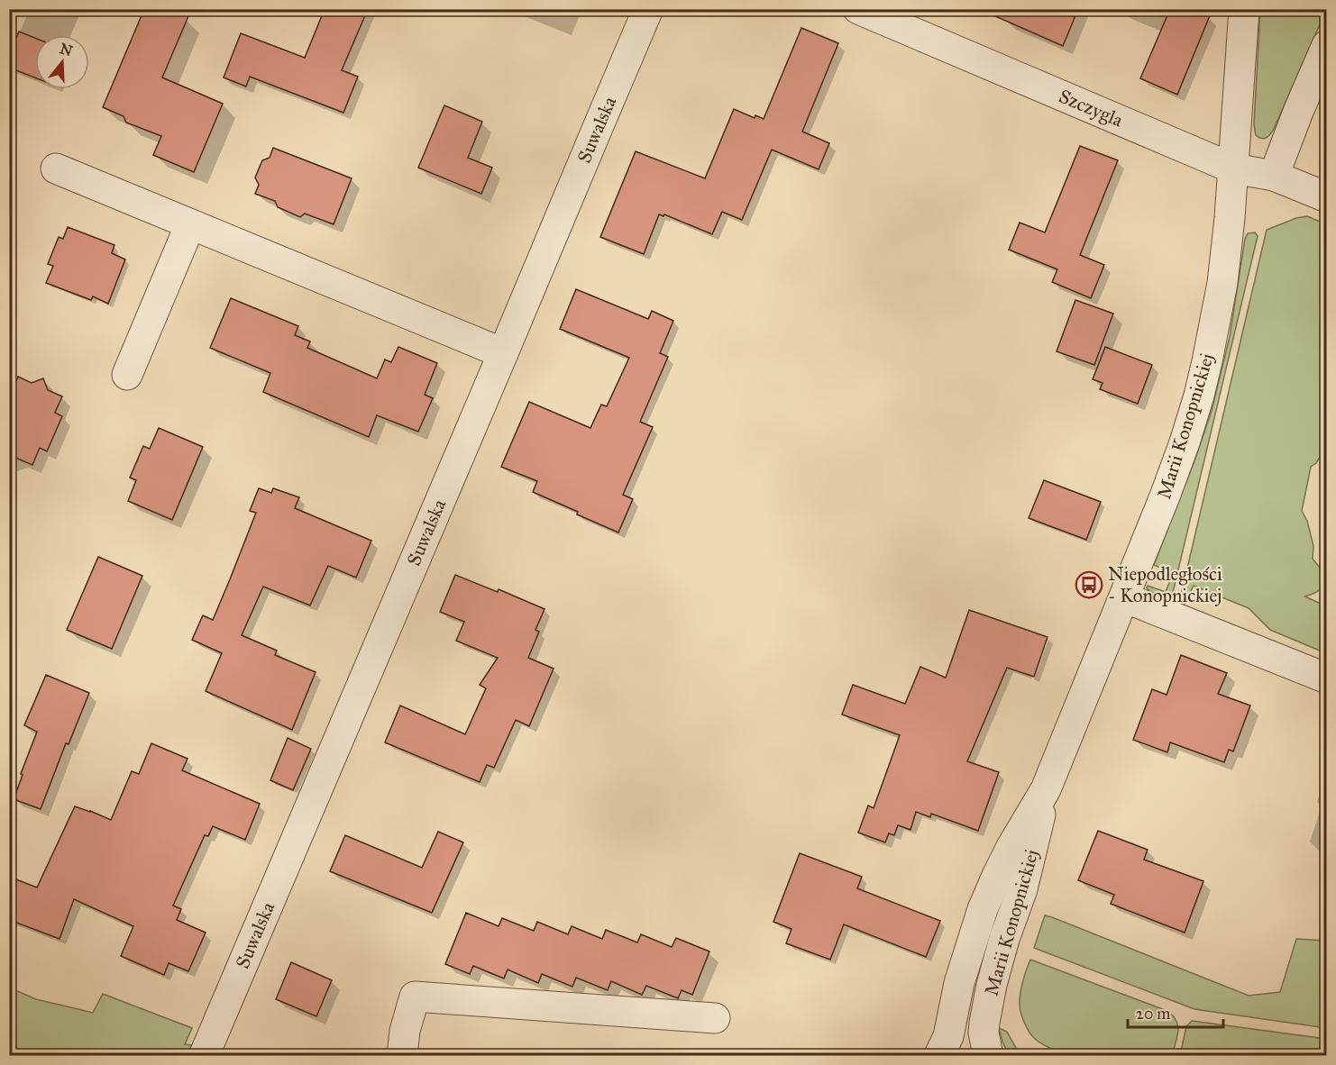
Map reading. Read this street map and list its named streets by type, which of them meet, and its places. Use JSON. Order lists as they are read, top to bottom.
{
  "streets": {
    "street": ["Szczygla", "Suwalska", "Marii Konopnickiej"]
  },
  "crossings": [
    ["Szczygla", "Marii Konopnickiej"]
  ],
  "places": {
    "bus stop": ["Niepodległości - Konopnickiej"]
  },
  "scale_bar": "20 m",
  "north": "top"
}
